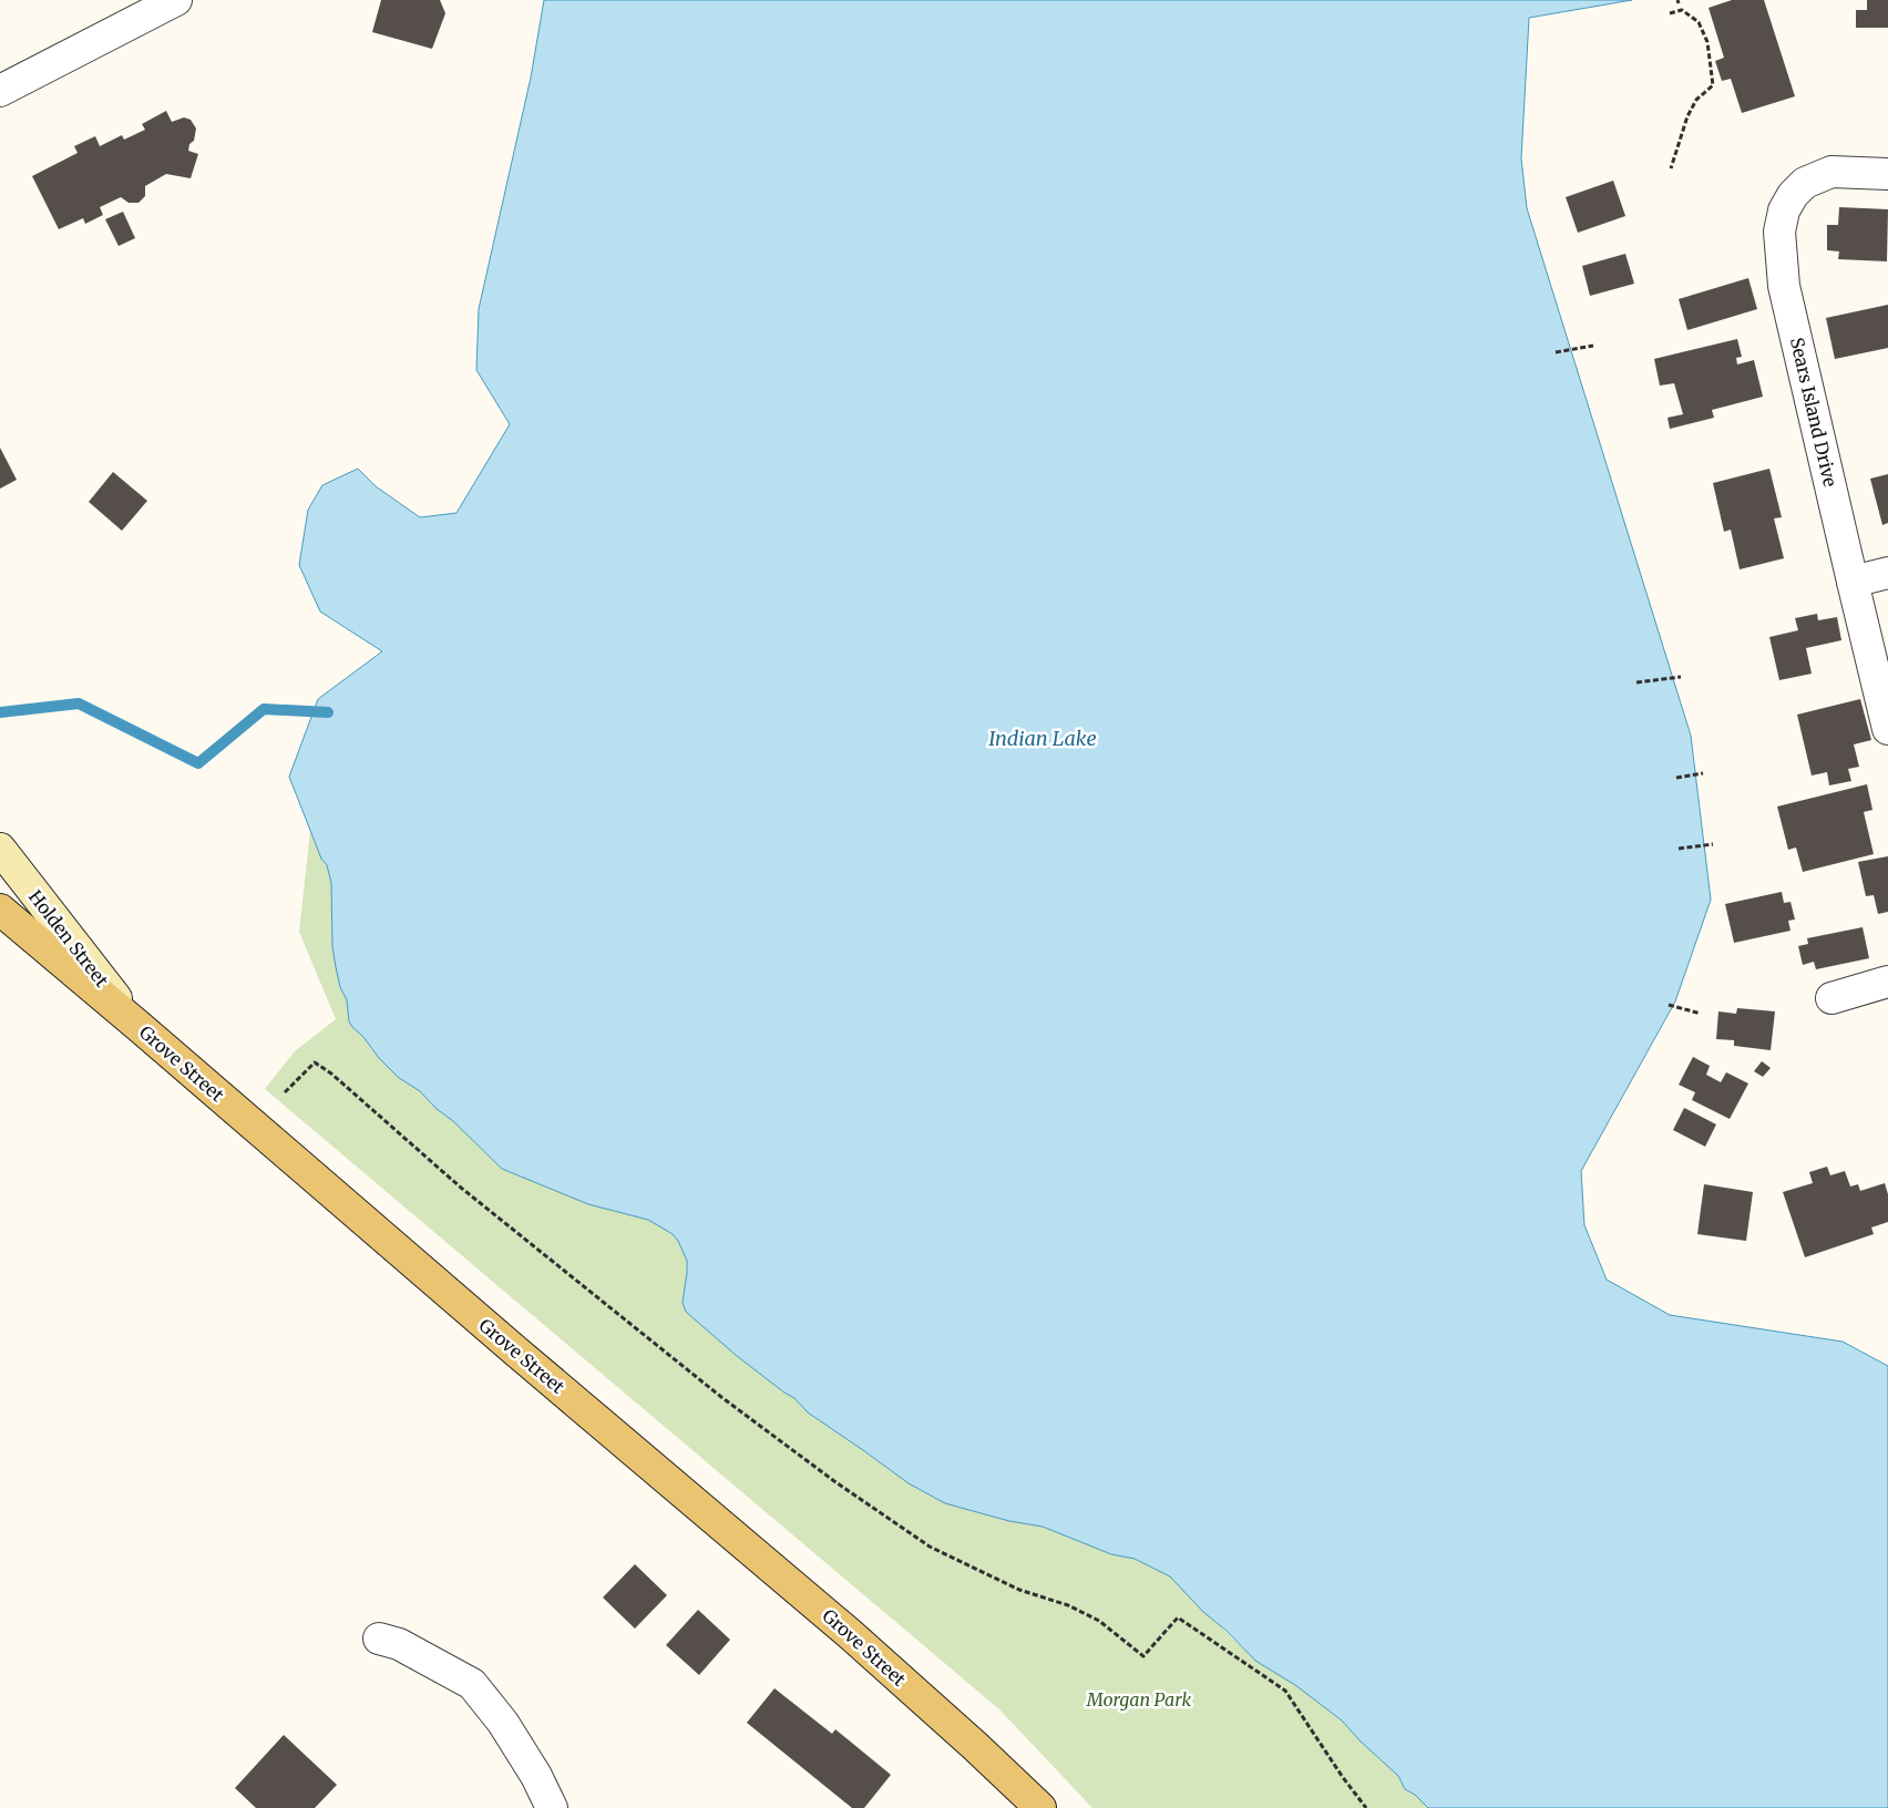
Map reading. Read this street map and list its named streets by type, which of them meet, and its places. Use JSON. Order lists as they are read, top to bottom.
{
  "streets": {
    "main road": ["Holden Street", "Grove Street"],
    "street": ["Sears Island Drive"]
  },
  "crossings": [
    ["Holden Street", "Grove Street"]
  ],
  "water": ["Indian Lake"],
  "parks": ["Morgan Park"]
}
